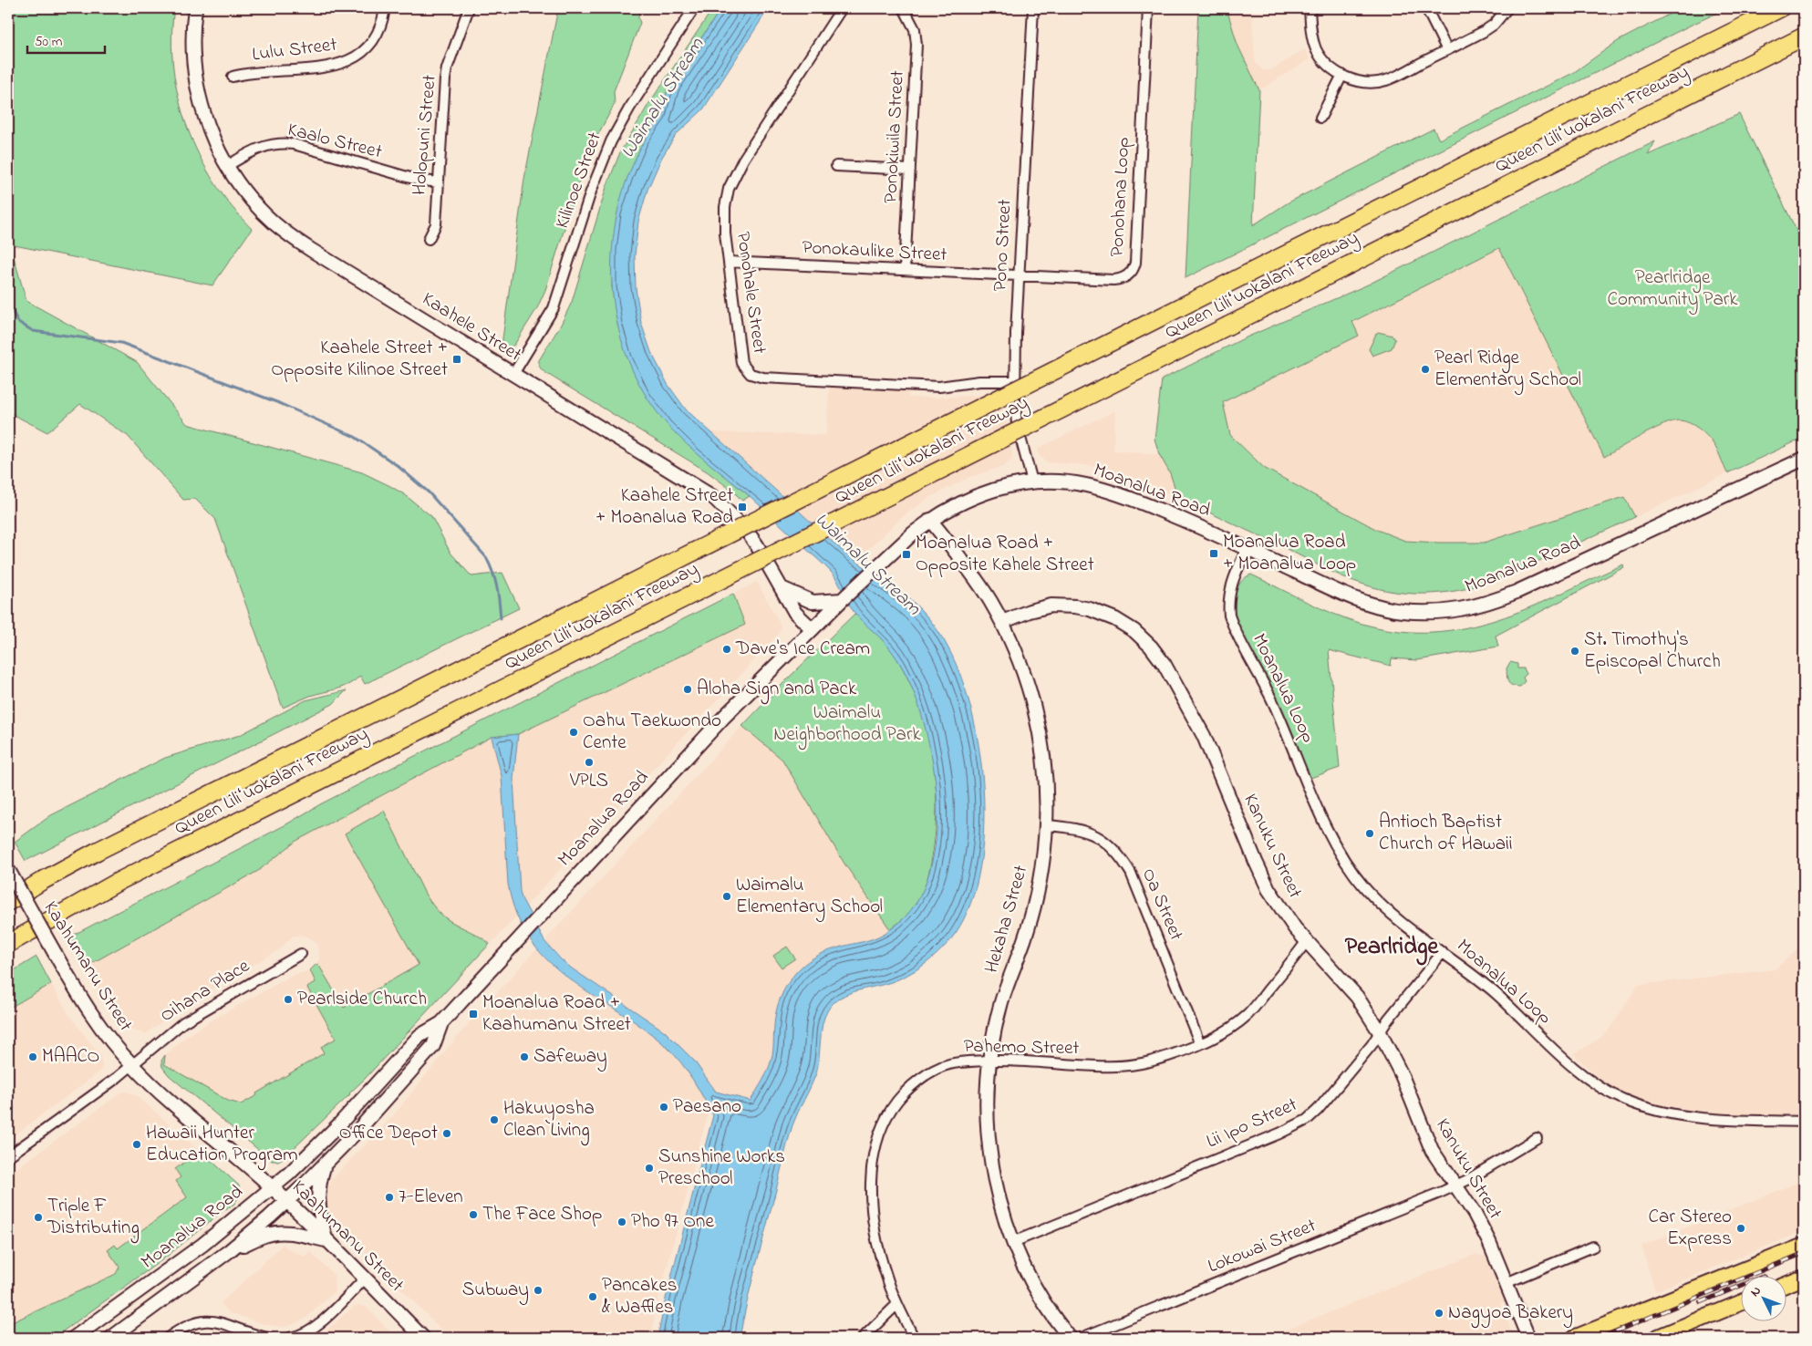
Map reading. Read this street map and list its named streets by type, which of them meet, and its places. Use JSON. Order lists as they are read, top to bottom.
{
  "streets": {
    "highway": ["Queen Liliʻuokalani Freeway"],
    "street": [
      "Lulu Street",
      "Holopuni Street",
      "Ponokiwila Street",
      "Kaalo Street",
      "Kilinoe Street",
      "Ponohana Loop",
      "Pono Street",
      "Ponokaulike Street",
      "Ponohale Street",
      "Kaahele Street",
      "Moanalua Road",
      "Moanalua Loop",
      "Kanuku Street",
      "Oa Street",
      "Hekaha Street",
      "Kaahumanu Street",
      "Oihana Place",
      "Pahemo Street",
      "Lii Ipo Street",
      "Lokowai Street"
    ]
  },
  "crossings": [
    ["Holopuni Street", "Kaalo Street"],
    ["Ponokiwila Street", "Ponokaulike Street"],
    ["Kaalo Street", "Kaahele Street"],
    ["Kilinoe Street", "Kaahele Street"],
    ["Ponohana Loop", "Pono Street"],
    ["Ponohana Loop", "Ponokaulike Street"],
    ["Pono Street", "Ponokaulike Street"],
    ["Pono Street", "Ponohale Street"],
    ["Pono Street", "Moanalua Road"],
    ["Ponokaulike Street", "Ponohale Street"],
    ["Kaahele Street", "Moanalua Road"],
    ["Moanalua Road", "Moanalua Loop"],
    ["Moanalua Road", "Hekaha Street"],
    ["Moanalua Road", "Kaahumanu Street"],
    ["Moanalua Loop", "Lii Ipo Street"],
    ["Kanuku Street", "Hekaha Street"],
    ["Kanuku Street", "Pahemo Street"],
    ["Kanuku Street", "Lii Ipo Street"],
    ["Kanuku Street", "Lokowai Street"],
    ["Oa Street", "Hekaha Street"],
    ["Oa Street", "Pahemo Street"],
    ["Hekaha Street", "Pahemo Street"],
    ["Hekaha Street", "Lii Ipo Street"],
    ["Kaahumanu Street", "Oihana Place"]
  ],
  "districts": ["Pearlridge"],
  "water": ["Waimalu Stream"],
  "parks": ["Pearlridge Community Park", "Waimalu Neighborhood Park"],
  "places": {
    "transit": [
      "Kaahele Street + Opposite Kilinoe Street",
      "Kaahele Street + Moanalua Road",
      "Moanalua Road + Moanalua Loop",
      "Moanalua Road + Opposite Kahele Street",
      "Moanalua Road + Kaahumanu Street"
    ],
    "other": [
      "Pearl Ridge Elementary School",
      "Dave's Ice Cream",
      "St. Timothy's Episcopal Church",
      "Aloha Sign and Pack",
      "Oahu Taekwondo Cente",
      "VPLS",
      "Antioch Baptist Church of Hawaii",
      "Waimalu Elementary School",
      "Pearlside Church",
      "MAACO",
      "Safeway",
      "Paesano",
      "Hakuyosha Clean Living",
      "Office Depot",
      "Hawaii Hunter Education Program",
      "Sunshine Works Preschool",
      "7-Eleven",
      "The Face Shop",
      "Triple F Distributing",
      "Pho 97 One",
      "Car Stereo Express",
      "Subway",
      "Pancakes & Waffles",
      "Nagyoa Bakery"
    ]
  },
  "scale_bar": "50 m",
  "north": "top left"
}
